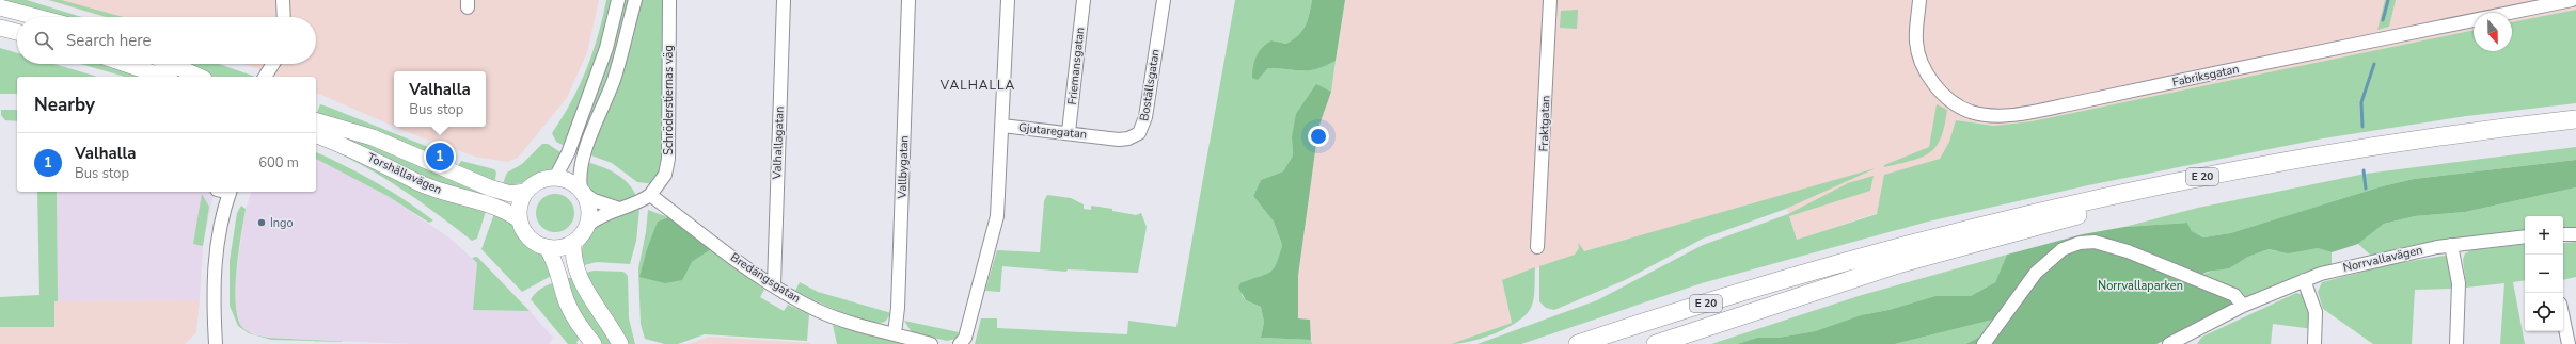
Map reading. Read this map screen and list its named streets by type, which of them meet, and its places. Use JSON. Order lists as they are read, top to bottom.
{
  "streets": {
    "highway": ["E 20"],
    "main road": ["Torshällavägen"],
    "street": [
      "Friemansgatan",
      "Fabriksgatan",
      "Boställsgatan",
      "Schröderstiernas väg",
      "Fraktgatan",
      "Gjutaregatan",
      "Valhallagatan",
      "Vallbygatan",
      "Norrvallavägen",
      "Bredängsgatan"
    ]
  },
  "crossings": [
    ["Friemansgatan", "Gjutaregatan"],
    ["Boställsgatan", "Gjutaregatan"],
    ["Schröderstiernas väg", "Bredängsgatan"],
    ["Valhallagatan", "Bredängsgatan"],
    ["Vallbygatan", "Bredängsgatan"]
  ],
  "districts": ["VALHALLA"],
  "parks": ["Norrvallaparken"],
  "places": ["Ingo"],
  "north": "bottom",
  "page": {
    "search": "Search here",
    "popup": ["Valhalla", "Bus stop"],
    "heading": "Nearby",
    "list": [
      {
        "mark": "1",
        "name": "Valhalla",
        "note": "Bus stop",
        "value": "600 m"
      }
    ],
    "pins": "1",
    "map_buttons": ["+", "−"]
  }
}
